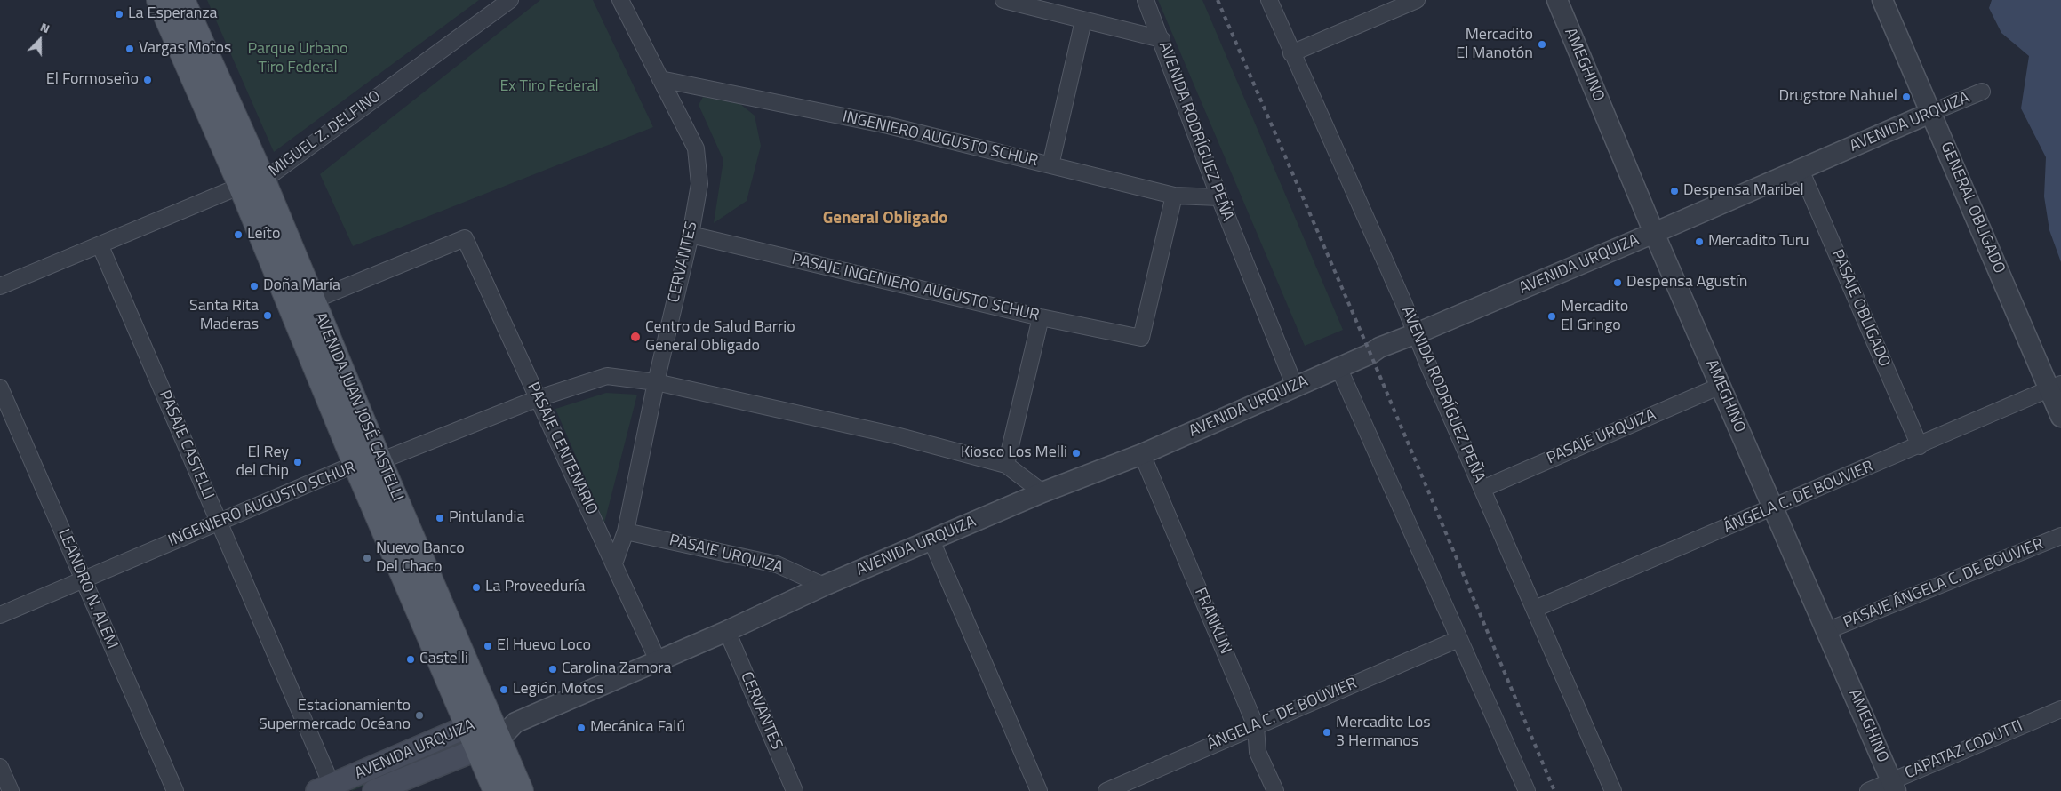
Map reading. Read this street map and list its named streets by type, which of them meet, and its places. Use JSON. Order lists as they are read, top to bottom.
{
  "streets": {
    "main road": ["AVENIDA URQUIZA", "AVENIDA JUAN JOSÉ CASTELLI"],
    "street": [
      "AMEGHINO",
      "AVENIDA RODRÍGUEZ PEÑA",
      "MIGUEL Z. DELFINO",
      "INGENIERO AUGUSTO SCHUR",
      "GENERAL OBLIGADO",
      "CERVANTES",
      "PASAJE INGENIERO AUGUSTO SCHUR",
      "PASAJE OBLIGADO",
      "PASAJE URQUIZA",
      "PASAJE CASTELLI",
      "PASAJE CENTENARIO",
      "ÁNGELA C. DE BOUVIER",
      "PASAJE ÁNGELA C. DE BOUVIER",
      "LEANDRO N. ALEM",
      "FRANKLIN",
      "CAPATAZ CODUTTI"
    ]
  },
  "crossings": [
    ["AMEGHINO", "AVENIDA URQUIZA"],
    ["AMEGHINO", "PASAJE URQUIZA"],
    ["AMEGHINO", "ÁNGELA C. DE BOUVIER"],
    ["AMEGHINO", "PASAJE ÁNGELA C. DE BOUVIER"],
    ["AMEGHINO", "CAPATAZ CODUTTI"],
    ["AVENIDA URQUIZA", "AVENIDA RODRÍGUEZ PEÑA"],
    ["AVENIDA URQUIZA", "GENERAL OBLIGADO"],
    ["AVENIDA URQUIZA", "CERVANTES"],
    ["AVENIDA URQUIZA", "PASAJE OBLIGADO"],
    ["AVENIDA URQUIZA", "AVENIDA JUAN JOSÉ CASTELLI"],
    ["AVENIDA URQUIZA", "PASAJE URQUIZA"],
    ["AVENIDA URQUIZA", "PASAJE CASTELLI"],
    ["AVENIDA URQUIZA", "PASAJE CENTENARIO"],
    ["AVENIDA URQUIZA", "FRANKLIN"],
    ["AVENIDA RODRÍGUEZ PEÑA", "INGENIERO AUGUSTO SCHUR"],
    ["AVENIDA RODRÍGUEZ PEÑA", "PASAJE URQUIZA"],
    ["AVENIDA RODRÍGUEZ PEÑA", "ÁNGELA C. DE BOUVIER"],
    ["MIGUEL Z. DELFINO", "AVENIDA JUAN JOSÉ CASTELLI"],
    ["MIGUEL Z. DELFINO", "PASAJE CASTELLI"],
    ["INGENIERO AUGUSTO SCHUR", "CERVANTES"],
    ["INGENIERO AUGUSTO SCHUR", "PASAJE INGENIERO AUGUSTO SCHUR"],
    ["INGENIERO AUGUSTO SCHUR", "AVENIDA JUAN JOSÉ CASTELLI"],
    ["INGENIERO AUGUSTO SCHUR", "PASAJE CASTELLI"],
    ["INGENIERO AUGUSTO SCHUR", "PASAJE CENTENARIO"],
    ["INGENIERO AUGUSTO SCHUR", "LEANDRO N. ALEM"],
    ["GENERAL OBLIGADO", "ÁNGELA C. DE BOUVIER"],
    ["CERVANTES", "PASAJE INGENIERO AUGUSTO SCHUR"],
    ["CERVANTES", "PASAJE URQUIZA"],
    ["CERVANTES", "PASAJE CENTENARIO"],
    ["PASAJE OBLIGADO", "ÁNGELA C. DE BOUVIER"],
    ["AVENIDA JUAN JOSÉ CASTELLI", "PASAJE CENTENARIO"],
    ["ÁNGELA C. DE BOUVIER", "FRANKLIN"]
  ],
  "districts": ["General Obligado"],
  "parks": ["Parque Urbano Tiro Federal", "Ex Tiro Federal"],
  "places": [
    "La Esperanza",
    "Mercadito El Manotón",
    "Vargas Motos",
    "El Formoseño",
    "Drugstore Nahuel",
    "Despensa Maribel",
    "Leíto",
    "Mercadito Turu",
    "Despensa Agustín",
    "Doña María",
    "Santa Rita Maderas",
    "Mercadito El Gringo",
    "Centro de Salud Barrio General Obligado",
    "Kiosco Los Melli",
    "El Rey del Chip",
    "Pintulandia",
    "Nuevo Banco Del Chaco",
    "La Proveeduría",
    "El Huevo Loco",
    "Castelli",
    "Carolina Zamora",
    "Legión Motos",
    "Estacionamiento Supermercado Océano",
    "Mecánica Falú",
    "Mercadito Los 3 Hermanos"
  ],
  "north": "top"
}
